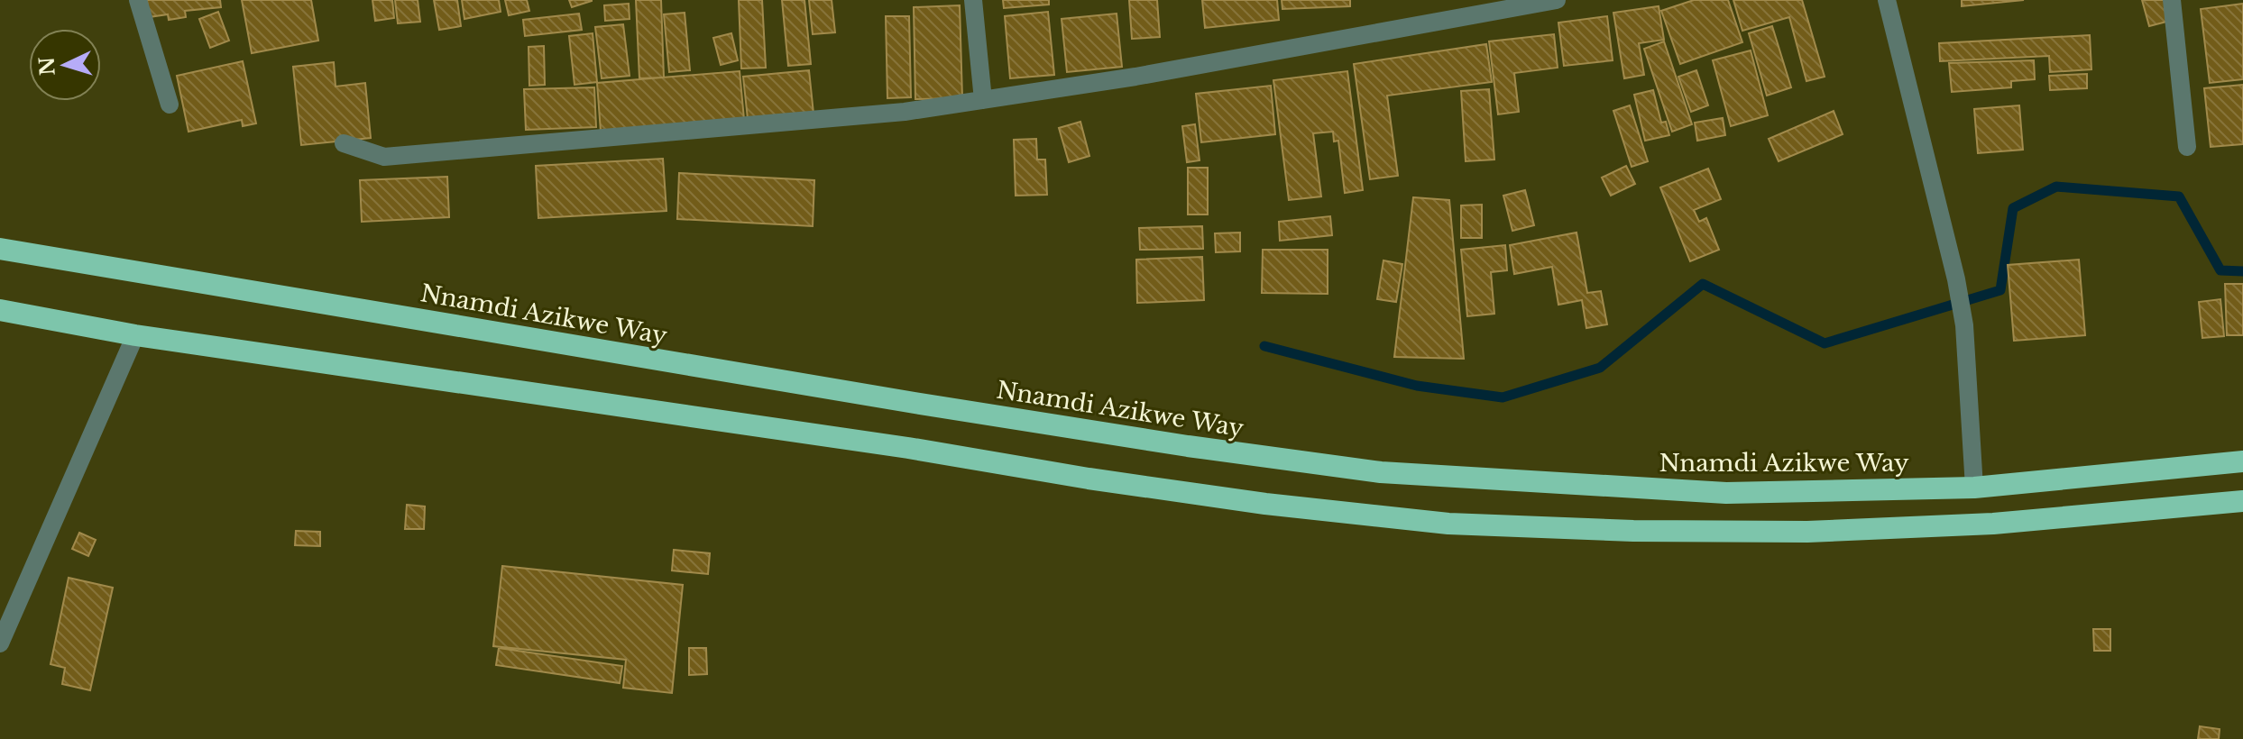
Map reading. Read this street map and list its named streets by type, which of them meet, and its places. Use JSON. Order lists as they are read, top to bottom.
{
  "streets": {
    "highway": ["Nnamdi Azikwe Way"]
  },
  "north": "left"
}
